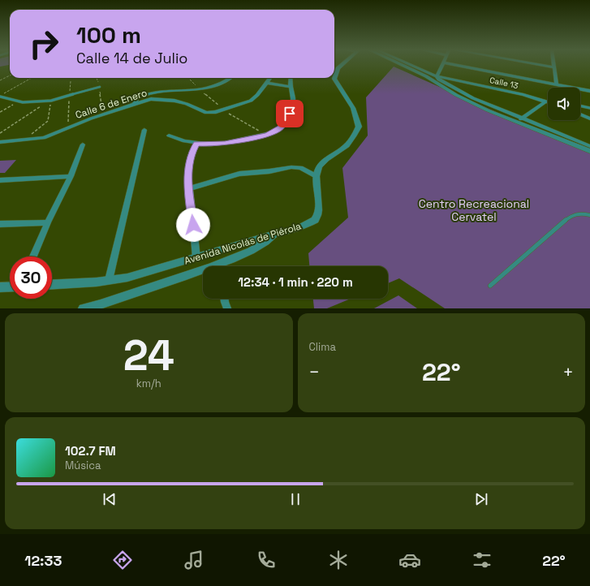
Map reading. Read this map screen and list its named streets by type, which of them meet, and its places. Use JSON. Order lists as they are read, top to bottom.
{
  "streets": {
    "street": ["Calle 13", "Calle 6 de Enero", "Avenida Nicolás de Piérola"]
  },
  "parks": ["Centro Recreacional Cervatel"],
  "page": {
    "turn": ["100 m", "Calle 14 de Julio"],
    "limit": "30",
    "trip": "12:34 · 1 min · 220 m",
    "tile": [
      ["24", "km/h"],
      "Clima"
    ],
    "heat": ["−", "22°", "+"],
    "song": ["102.7 FM", "Música"],
    "tabs": ["12:33", "22°"]
  }
}
